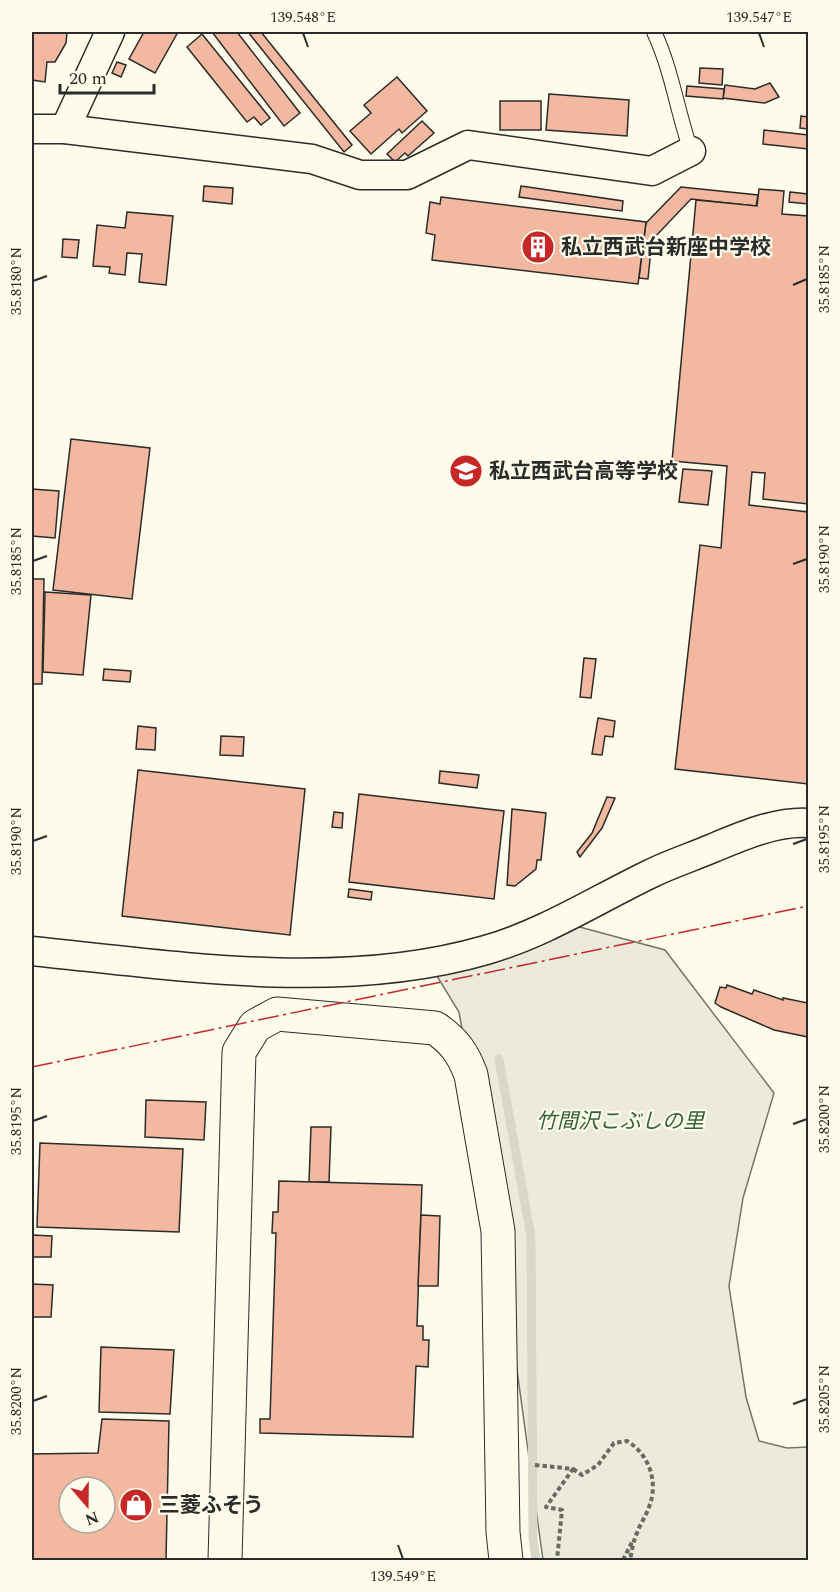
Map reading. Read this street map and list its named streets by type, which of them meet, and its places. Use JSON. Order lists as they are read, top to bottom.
{
  "parks": ["竹間沢こぶしの里"],
  "places": {
    "building": ["私立西武台新座中学校"],
    "school or university": ["私立西武台高等学校"],
    "shop": ["三菱ふそう"]
  },
  "scale_bar": "20 m",
  "north": "bottom",
  "coordinates": [
    "139.548°E",
    "139.547°E",
    "35.8185°N",
    "35.8180°N",
    "35.8190°N",
    "35.8195°N",
    "35.8200°N",
    "35.8205°N",
    "139.549°E"
  ]
}
